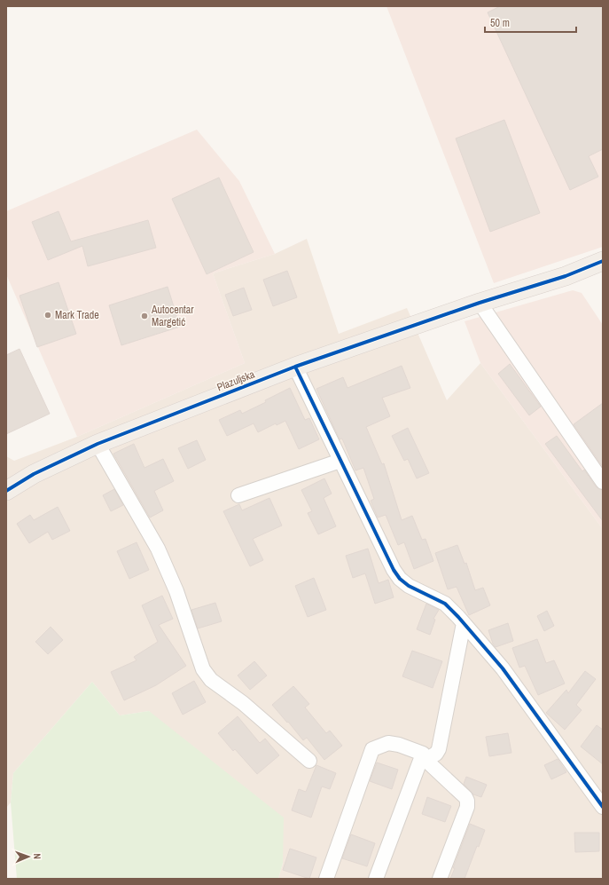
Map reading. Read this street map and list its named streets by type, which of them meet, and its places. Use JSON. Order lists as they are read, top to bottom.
{
  "streets": {
    "main road": ["Plazuljska"]
  },
  "places": ["Mark Trade", "Autocentar Margetić"],
  "scale_bar": "50 m",
  "north": "right"
}
